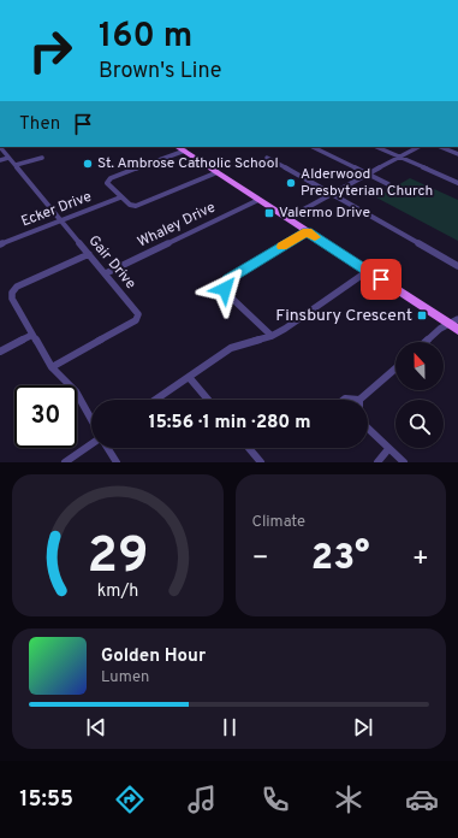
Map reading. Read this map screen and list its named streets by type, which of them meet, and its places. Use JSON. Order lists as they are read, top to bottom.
{
  "streets": {
    "street": ["Ecker Drive", "Whaley Drive", "Gair Drive"]
  },
  "crossings": [
    ["Ecker Drive", "Gair Drive"],
    ["Whaley Drive", "Gair Drive"]
  ],
  "places": {
    "other": ["St. Ambrose Catholic School", "Alderwood Presbyterian Church"],
    "transit": ["Valermo Drive", "Finsbury Crescent"]
  },
  "north": "top",
  "page": {
    "turn": ["160 m", "Brown's Line"],
    "then": "Then",
    "limit": "30",
    "trip": "15:56 · 1 min · 280 m",
    "tile": "Climate",
    "heat": ["−", "23°", "+"],
    "song": ["Golden Hour", "Lumen"],
    "tabs": "15:55",
    "gauge": ["29", "km/h"]
  }
}
